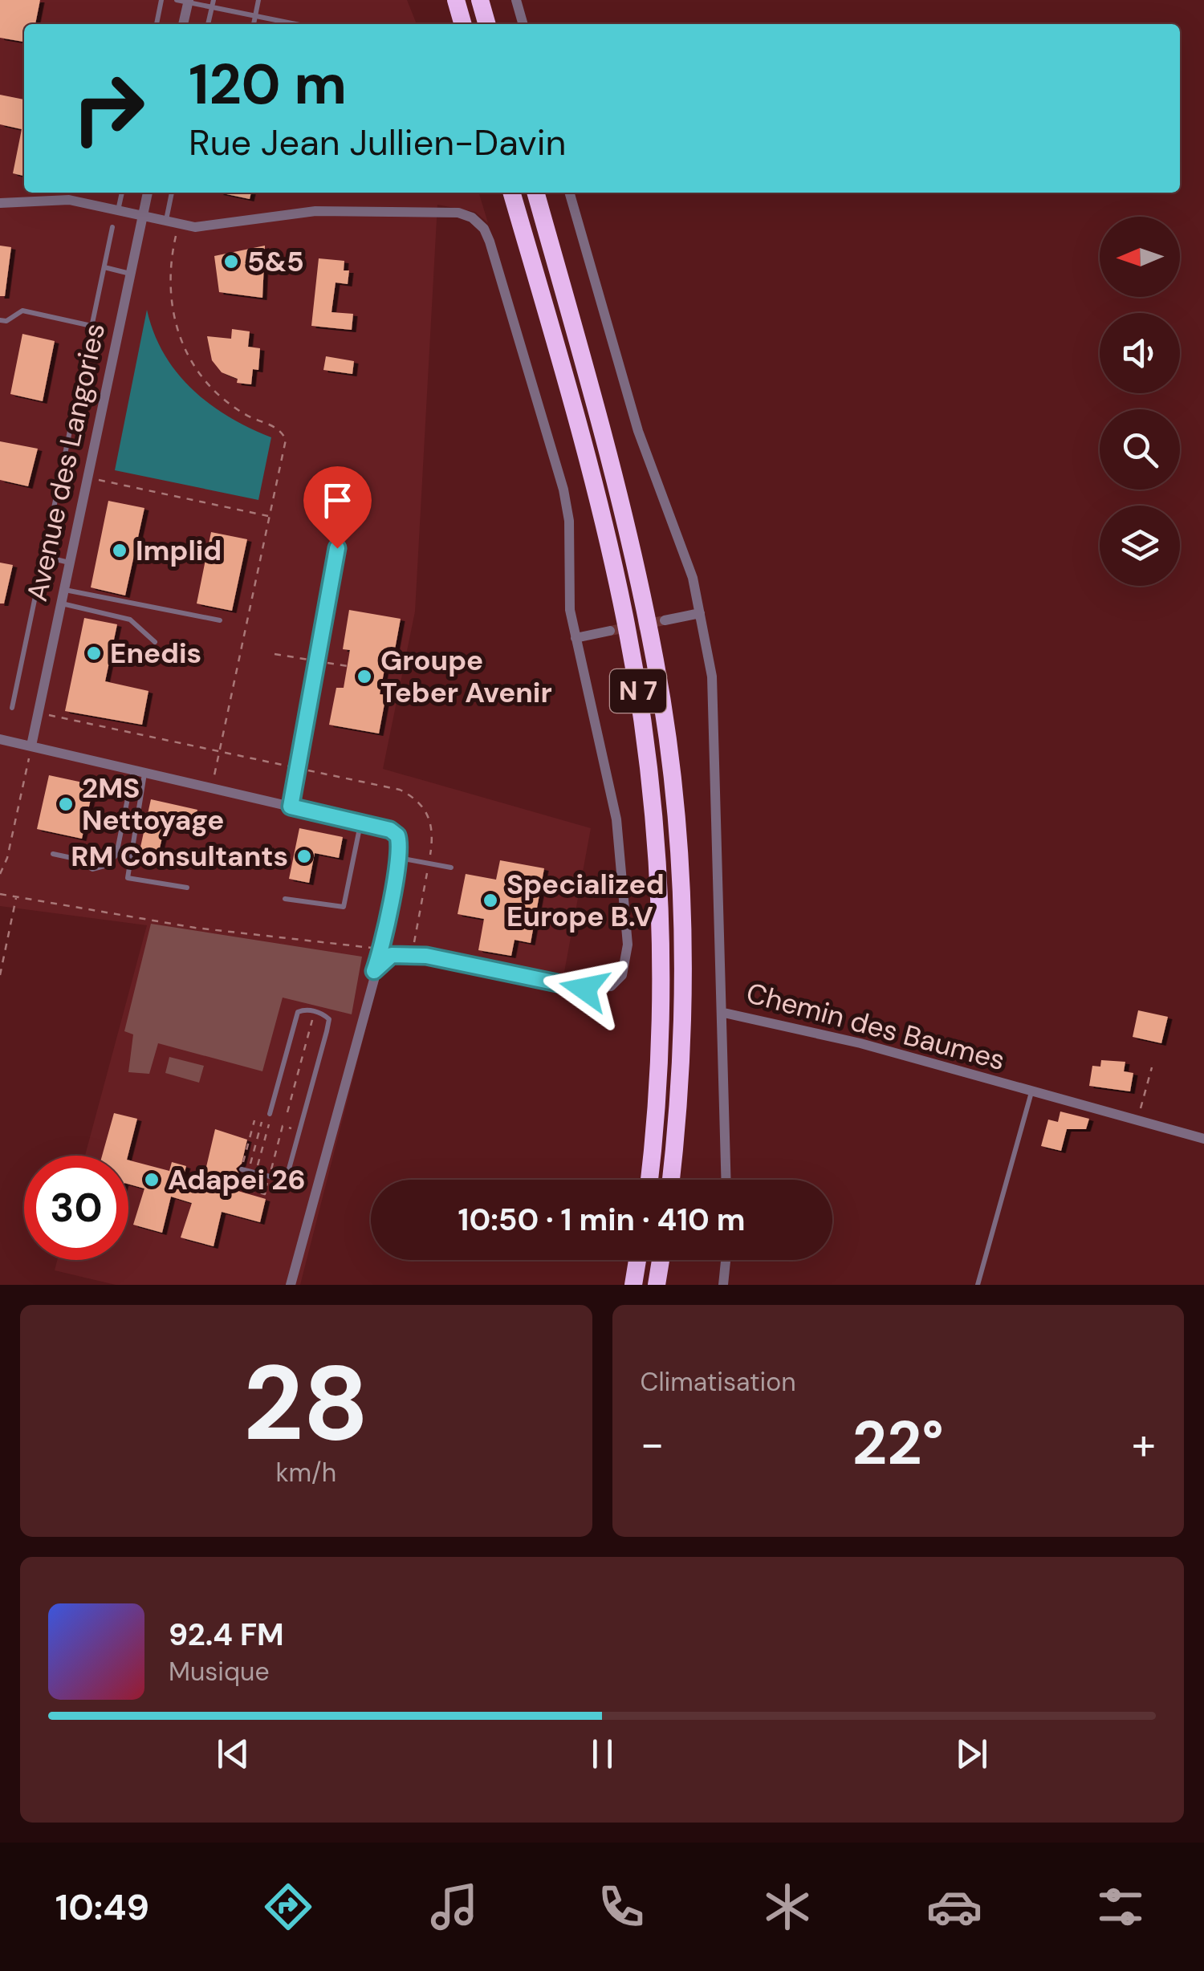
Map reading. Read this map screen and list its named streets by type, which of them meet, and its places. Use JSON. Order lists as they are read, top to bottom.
{
  "streets": {
    "highway": ["N 7"],
    "street": ["Avenue des Langories", "Chemin des Baumes"]
  },
  "places": [
    "5&5",
    "Implid",
    "Enedis",
    "Groupe Teber Avenir",
    "2MS Nettoyage",
    "RM Consultants",
    "Specialized Europe B.V",
    "Adapei 26"
  ],
  "north": "left",
  "page": {
    "turn": ["120 m", "Rue Jean Jullien-Davin"],
    "limit": "30",
    "trip": "10:50 · 1 min · 410 m",
    "tile": [
      ["28", "km/h"],
      "Climatisation"
    ],
    "heat": ["−", "22°", "+"],
    "song": ["92.4 FM", "Musique"],
    "tabs": "10:49"
  }
}
